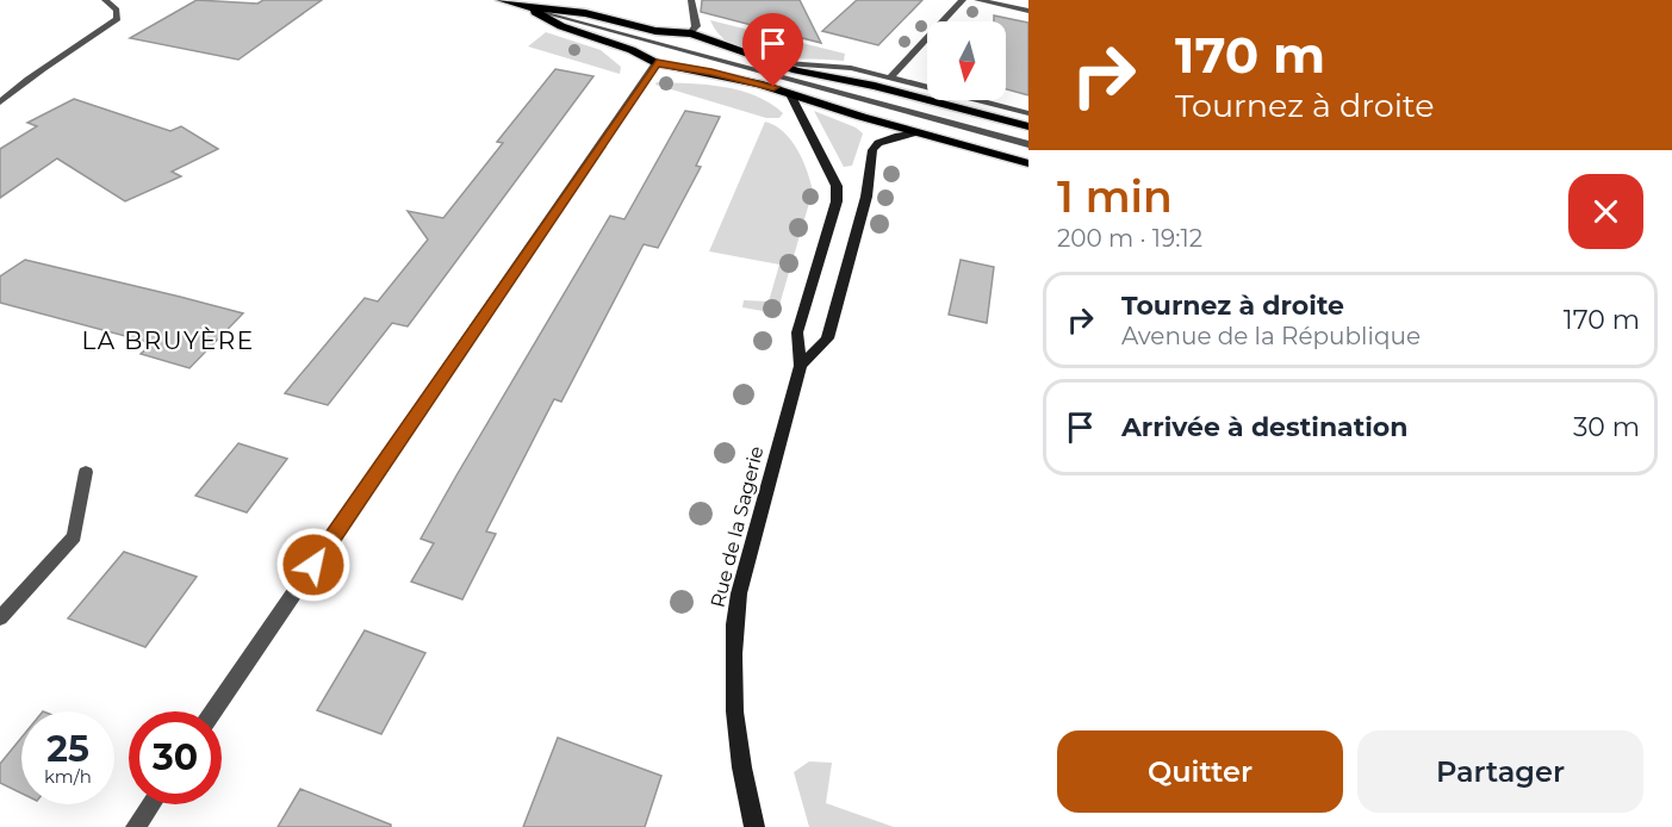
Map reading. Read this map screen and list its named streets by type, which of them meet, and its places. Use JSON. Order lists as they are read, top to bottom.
{
  "streets": {
    "street": ["Rue de la Sagerie"]
  },
  "districts": ["LA BRUYÈRE"],
  "north": "bottom",
  "page": {
    "turn": ["170 m", "Tournez à droite"],
    "heading": ["1 min", "200 m · 19:12"],
    "list": [
      {
        "name": "Tournez à droite",
        "note": "Avenue de la République",
        "value": "170 m"
      },
      {
        "name": "Arrivée à destination",
        "value": "30 m"
      }
    ],
    "speed": "25 km/h",
    "limit": "30",
    "buttons": ["Quitter", "Partager"]
  }
}
